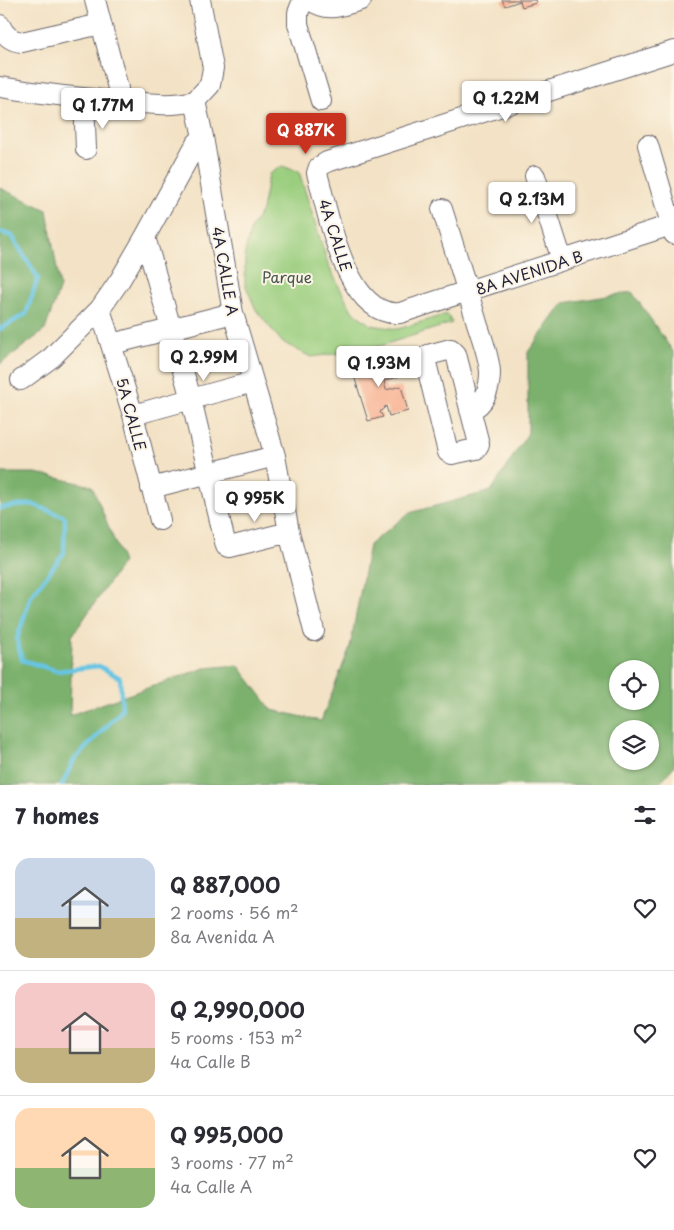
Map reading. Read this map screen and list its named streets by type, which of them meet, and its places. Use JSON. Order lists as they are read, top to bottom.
{
  "streets": {
    "street": [
      "4A CALLE",
      "4A CALLE A",
      "8A AVENIDA B",
      "5A CALLE"
    ]
  },
  "crossings": [
    ["4A CALLE", "8A AVENIDA B"]
  ],
  "parks": ["Parque"],
  "page": {
    "price": [
      "Q 1.22M",
      "Q 1.77M",
      "Q 887K",
      "Q 2.13M",
      "Q 2.99M",
      "Q 1.93M",
      "Q 995K"
    ],
    "heading": "7 homes",
    "list": [
      {
        "name": "Q 887,000",
        "note": "2 rooms · 56 m² · 8a Avenida A"
      },
      {
        "name": "Q 2,990,000",
        "note": "5 rooms · 153 m² · 4a Calle B"
      },
      {
        "name": "Q 995,000",
        "note": "3 rooms · 77 m² · 4a Calle A"
      }
    ]
  }
}
